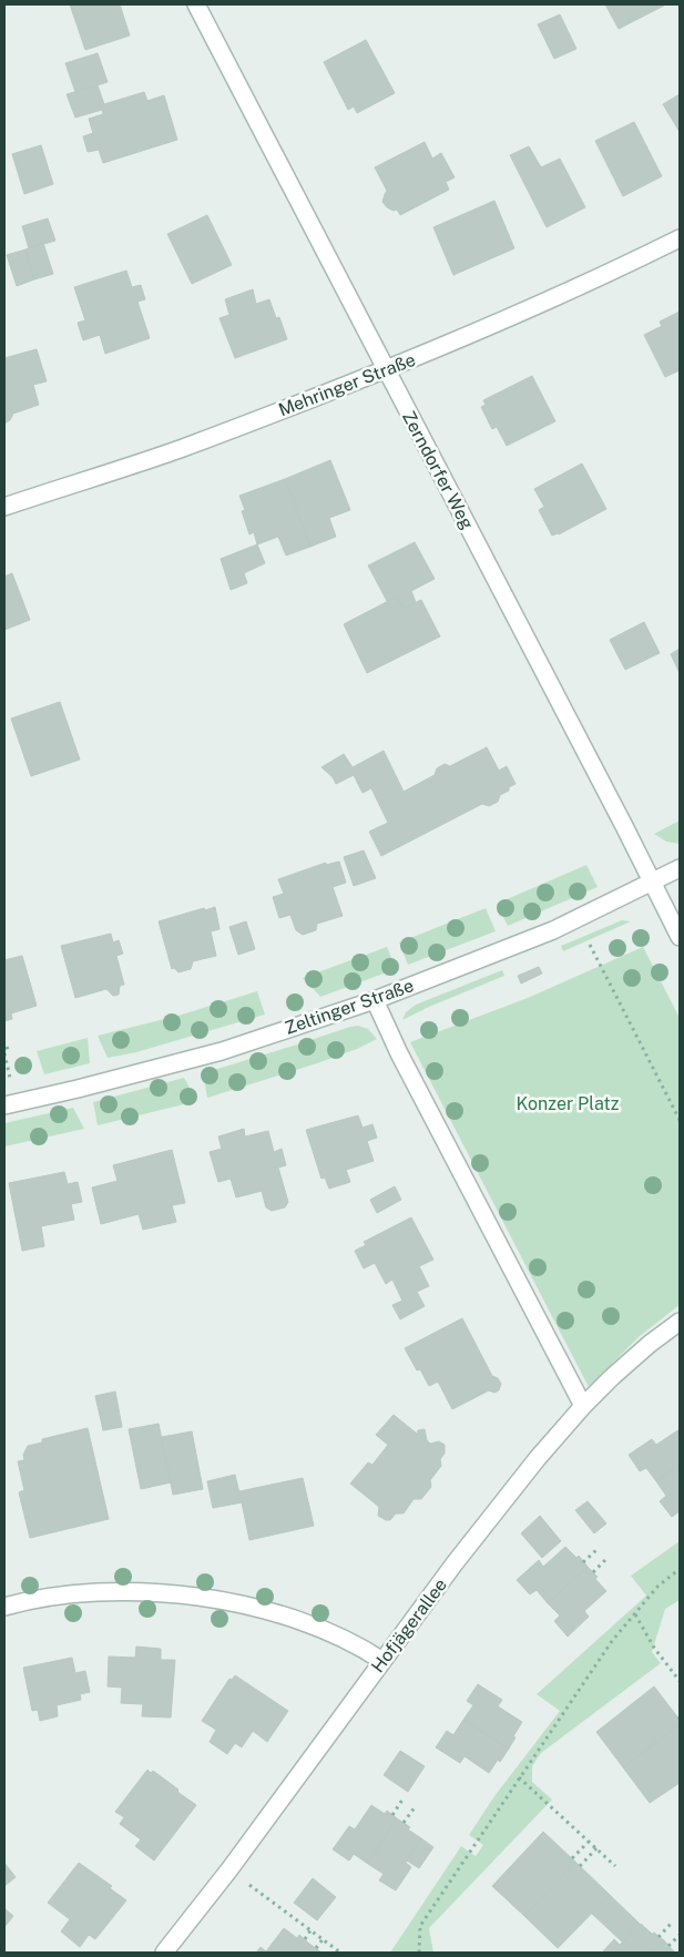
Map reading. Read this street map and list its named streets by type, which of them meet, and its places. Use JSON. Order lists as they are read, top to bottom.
{
  "streets": {
    "street": [
      "Mehringer Straße",
      "Zerndorfer Weg",
      "Zeltinger Straße",
      "Hofjägerallee"
    ]
  },
  "crossings": [
    ["Mehringer Straße", "Zerndorfer Weg"],
    ["Zerndorfer Weg", "Zeltinger Straße"]
  ],
  "parks": ["Konzer Platz"]
}
